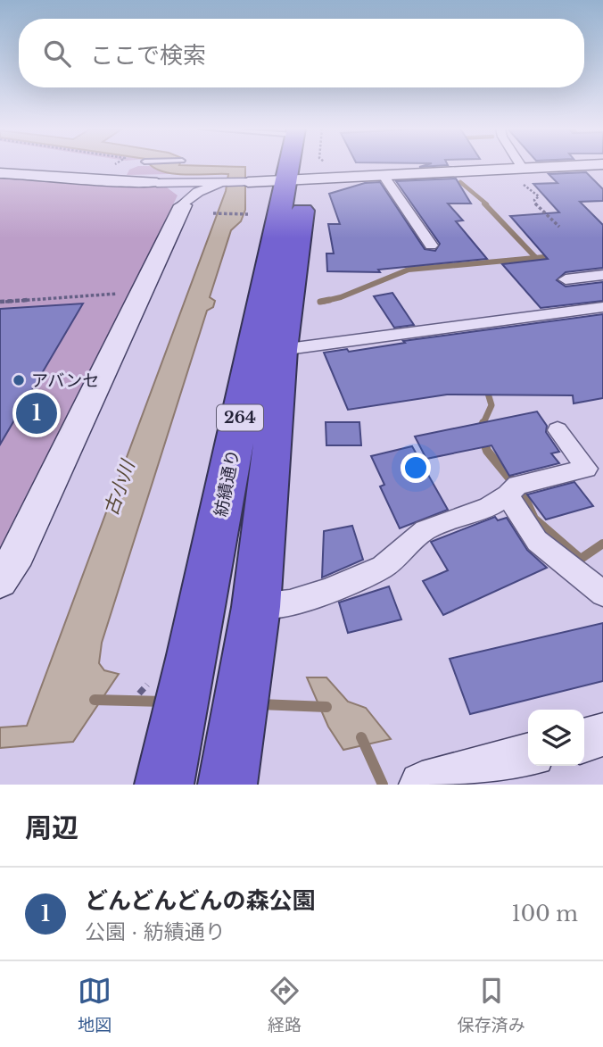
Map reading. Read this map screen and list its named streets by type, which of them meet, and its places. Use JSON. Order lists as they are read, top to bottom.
{
  "streets": {
    "highway": ["264", "紡績通り"]
  },
  "crossings": [
    ["264", "紡績通り"]
  ],
  "water": ["古小川"],
  "places": ["アバンセ"],
  "page": {
    "search": "ここで検索",
    "pins": "1",
    "heading": "周辺",
    "list": [
      {
        "mark": "1",
        "name": "どんどんどんの森公園",
        "note": "公園 · 紡績通り",
        "value": "100 m"
      }
    ],
    "nav": ["地図", "経路", "保存済み"]
  }
}
